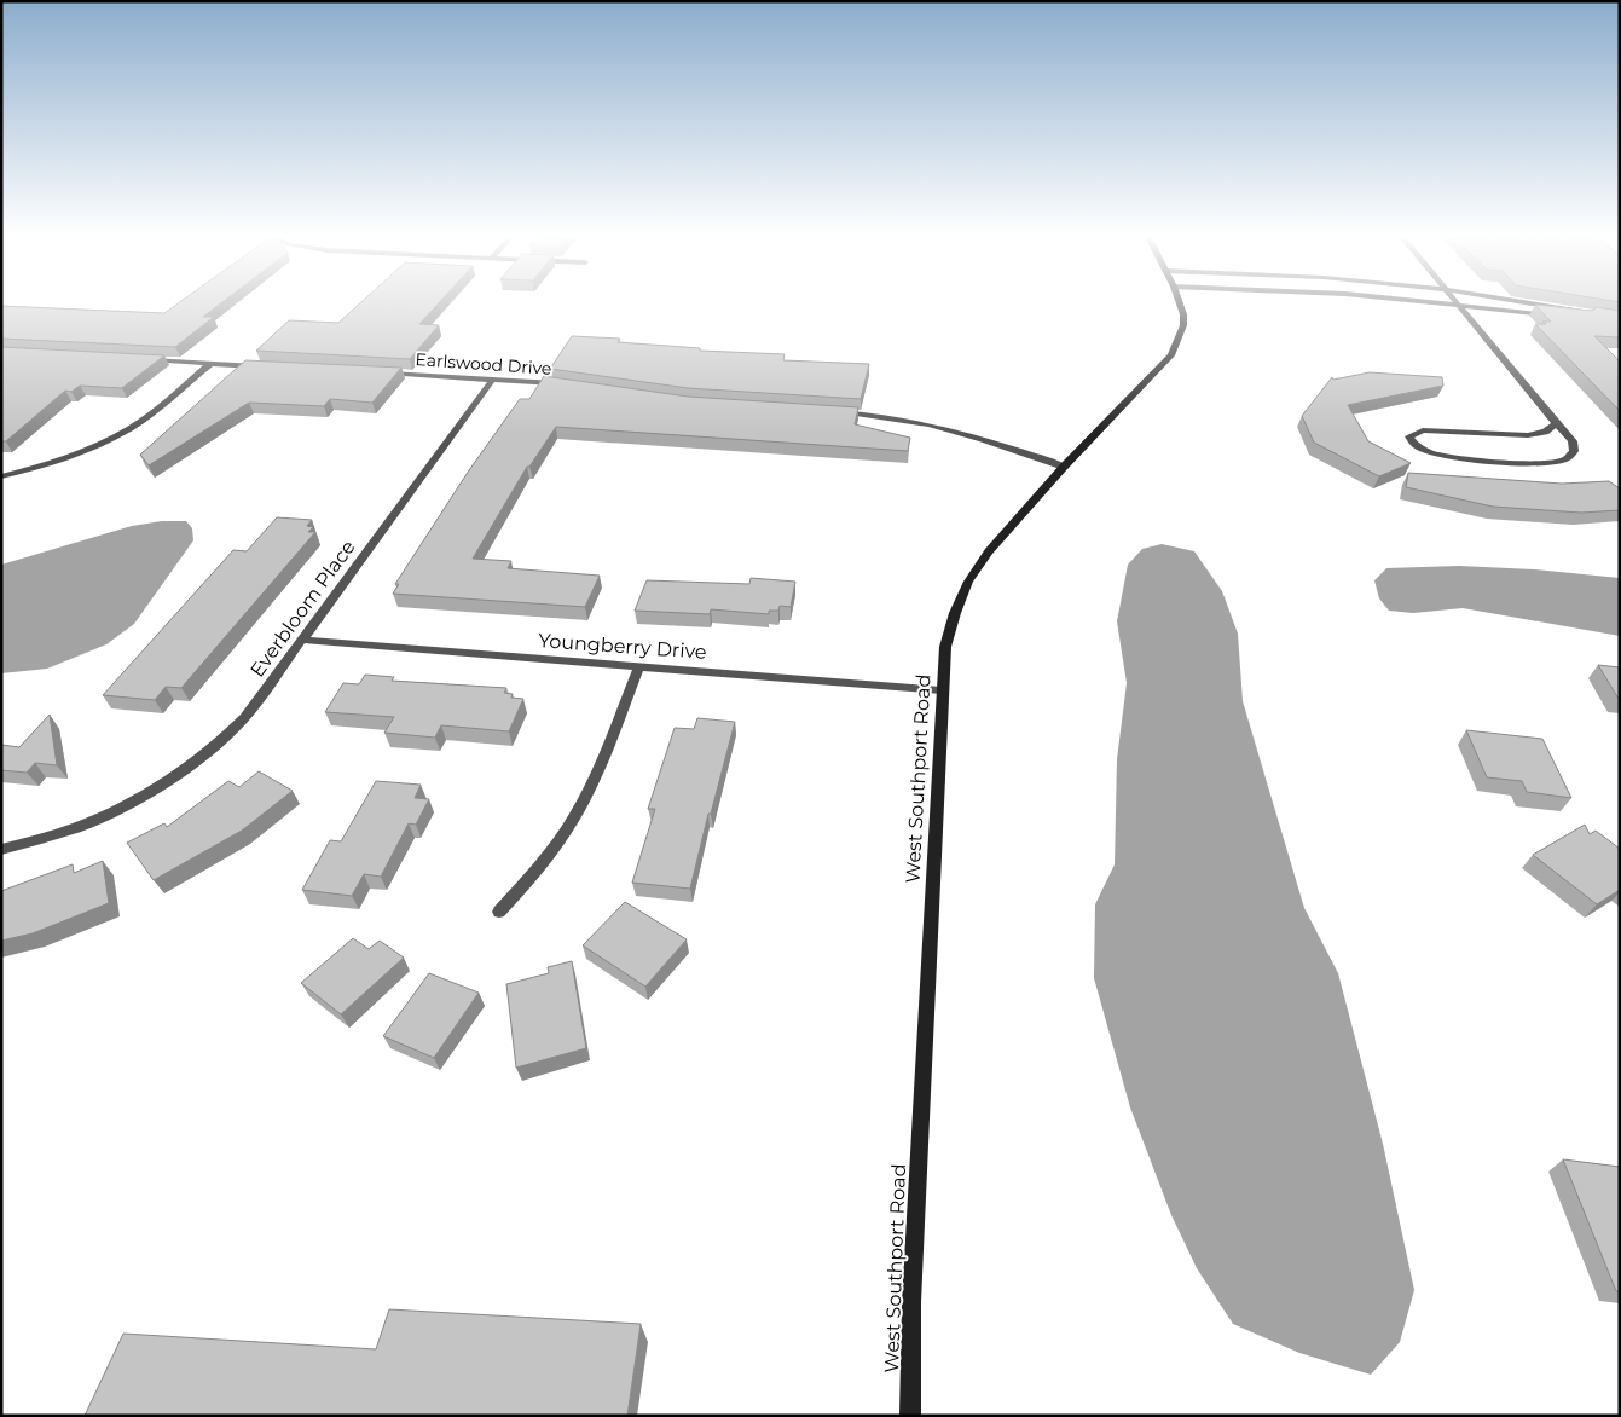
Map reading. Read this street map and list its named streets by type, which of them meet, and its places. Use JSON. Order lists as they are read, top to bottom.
{
  "streets": {
    "main road": ["West Southport Road"],
    "street": ["Earlswood Drive", "Everbloom Place", "Youngberry Drive"]
  },
  "crossings": [
    ["Earlswood Drive", "Everbloom Place"],
    ["Everbloom Place", "Youngberry Drive"],
    ["Youngberry Drive", "West Southport Road"]
  ]
}
